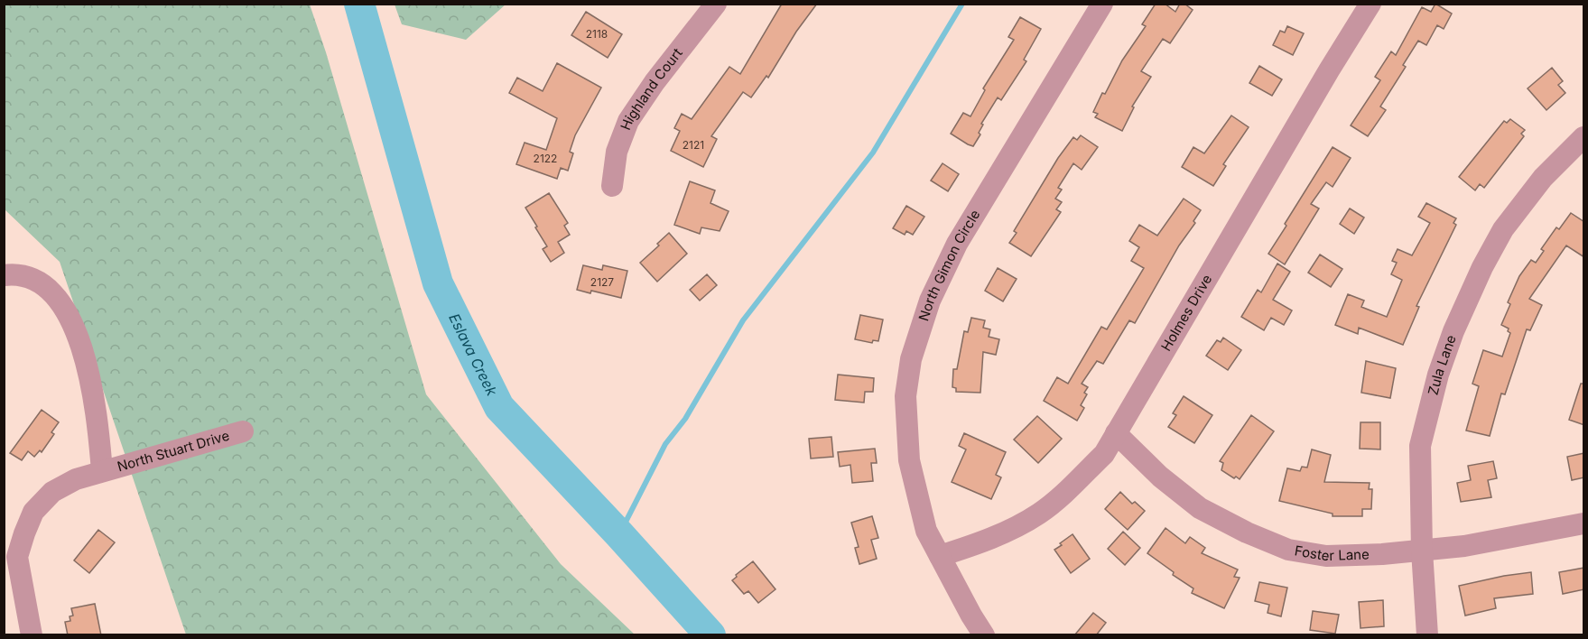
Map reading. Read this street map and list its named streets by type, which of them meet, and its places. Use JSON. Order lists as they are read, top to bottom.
{
  "streets": {
    "street": [
      "Highland Court",
      "North Gimon Circle",
      "Holmes Drive",
      "Zula Lane",
      "North Stuart Drive",
      "Foster Lane"
    ]
  },
  "crossings": [
    ["North Gimon Circle", "Holmes Drive"],
    ["Holmes Drive", "Foster Lane"],
    ["Zula Lane", "Foster Lane"]
  ],
  "water": ["Eslava Creek"],
  "house_numbers": [
    "2118",
    "2121",
    "2122",
    "2127"
  ]
}
